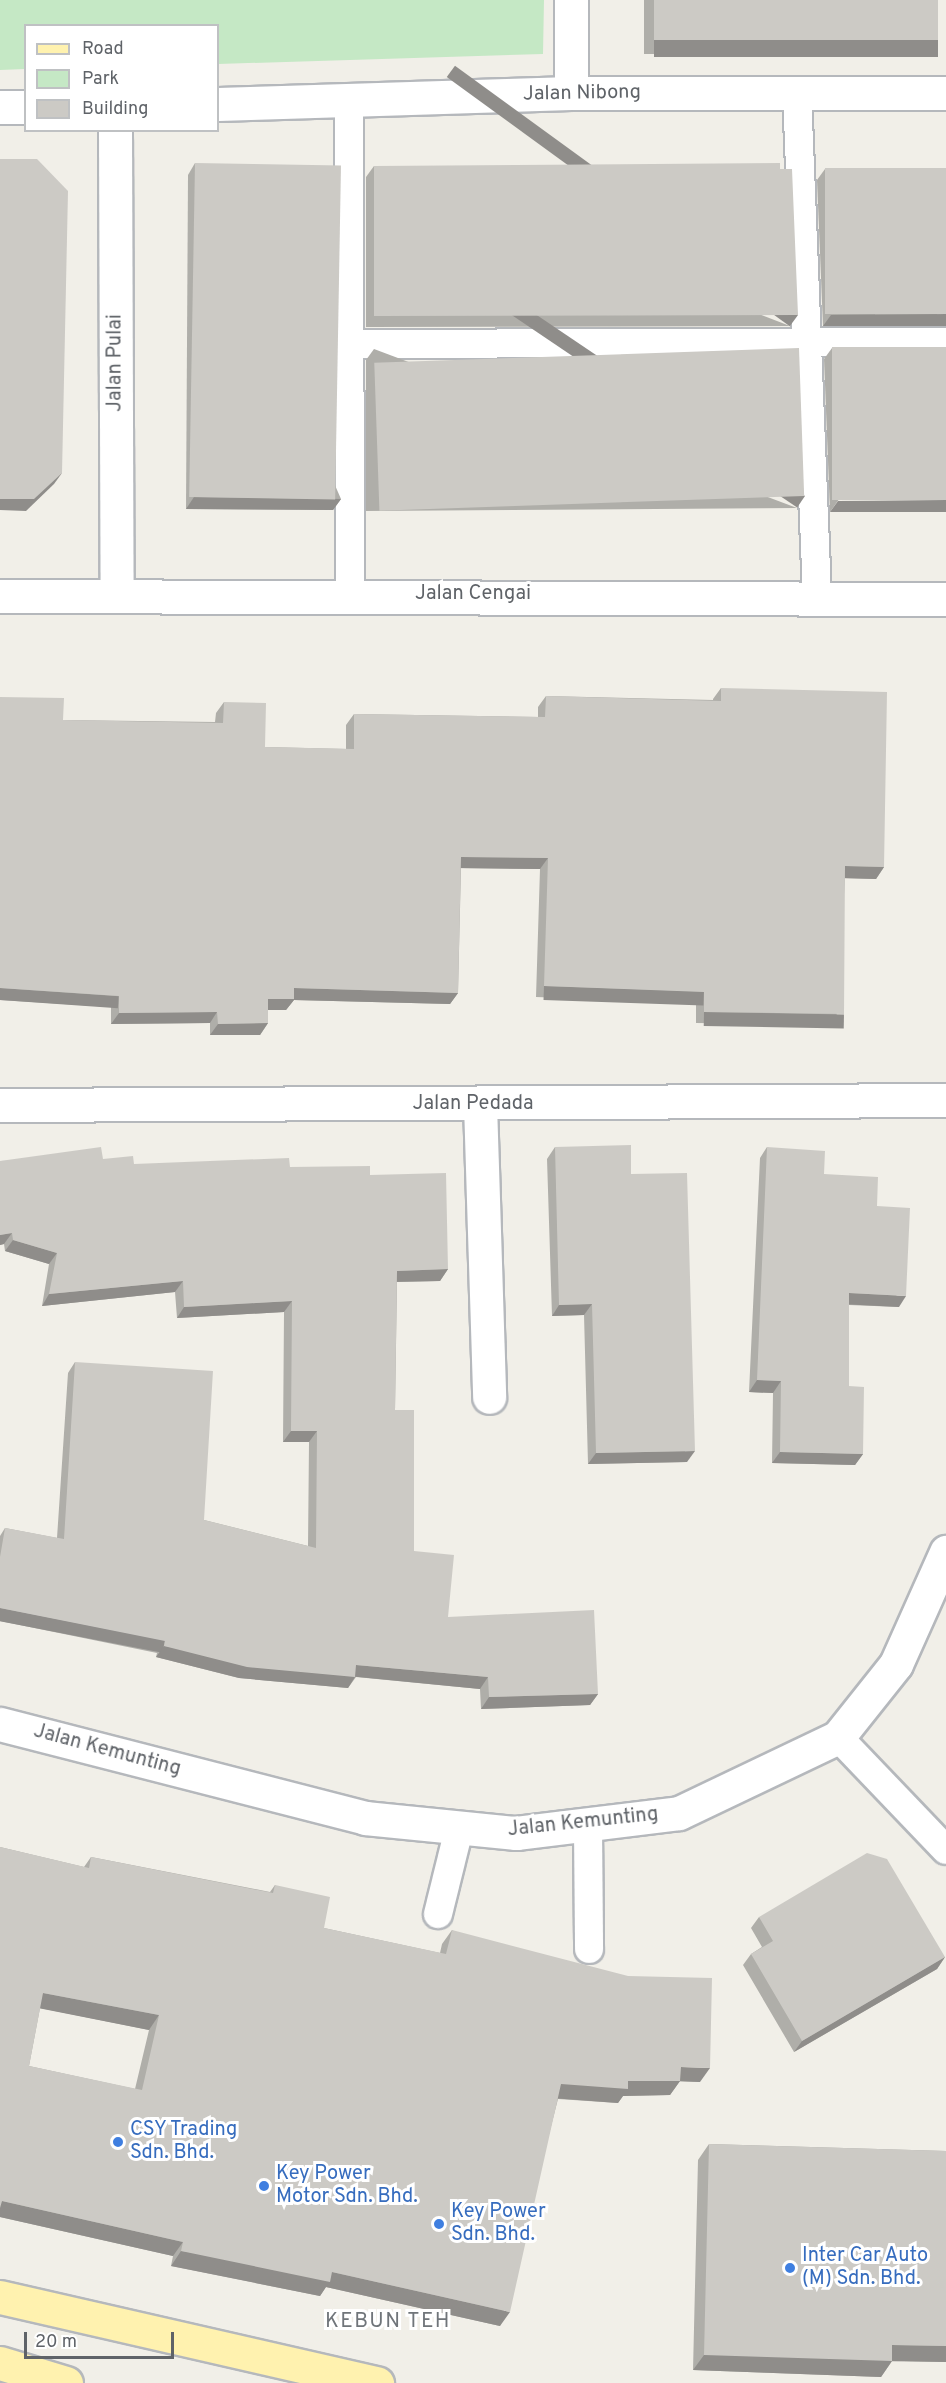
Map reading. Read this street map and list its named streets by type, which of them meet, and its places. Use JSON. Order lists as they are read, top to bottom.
{
  "streets": {
    "street": [
      "Jalan Nibong",
      "Jalan Pulai",
      "Jalan Cengai",
      "Jalan Pedada",
      "Jalan Kemunting"
    ]
  },
  "crossings": [
    ["Jalan Pulai", "Jalan Cengai"]
  ],
  "districts": ["KEBUN TEH"],
  "places": [
    "CSY Trading Sdn. Bhd.",
    "Key Power Motor Sdn. Bhd.",
    "Key Power Sdn. Bhd.",
    "Inter Car Auto (M) Sdn. Bhd."
  ],
  "legend": ["Road", "Park", "Building"],
  "scale_bar": "20 m"
}
